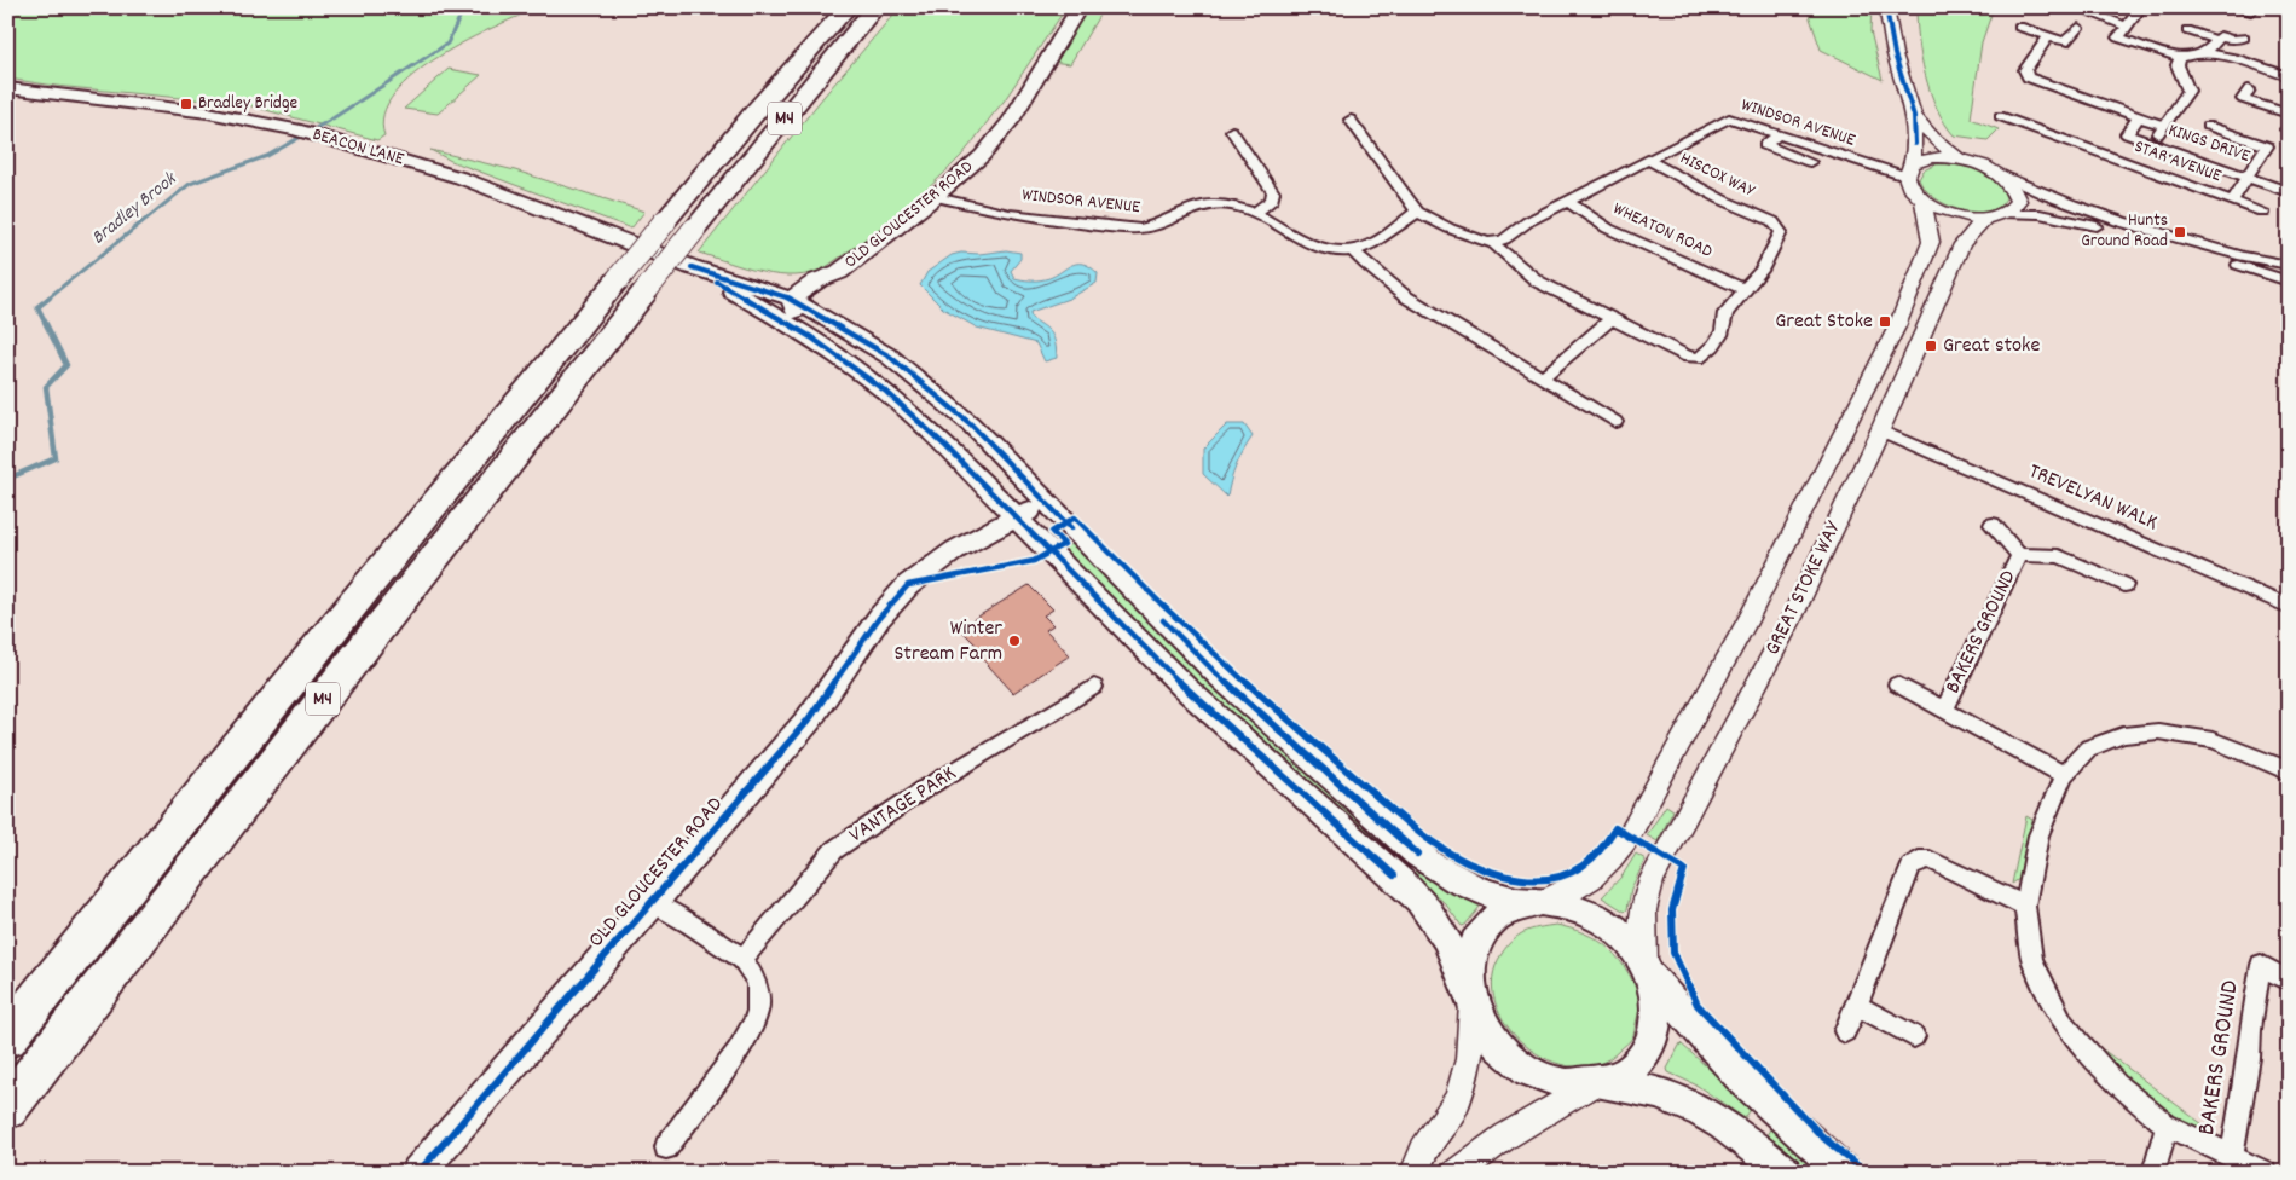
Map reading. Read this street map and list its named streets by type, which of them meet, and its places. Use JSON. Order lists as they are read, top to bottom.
{
  "streets": {
    "highway": ["M4"],
    "main road": ["BEACON LANE", "OLD GLOUCESTER ROAD"],
    "street": [
      "WINDSOR AVENUE",
      "KINGS DRIVE",
      "STAR AVENUE",
      "HISCOX WAY",
      "WHEATON ROAD",
      "TREVELYAN WALK",
      "GREAT STOKE WAY",
      "BAKERS GROUND",
      "VANTAGE PARK"
    ]
  },
  "crossings": [
    ["WINDSOR AVENUE", "HISCOX WAY"],
    ["WINDSOR AVENUE", "OLD GLOUCESTER ROAD"],
    ["WINDSOR AVENUE", "WHEATON ROAD"],
    ["KINGS DRIVE", "STAR AVENUE"],
    ["HISCOX WAY", "WHEATON ROAD"],
    ["TREVELYAN WALK", "GREAT STOKE WAY"]
  ],
  "water": ["Bradley Brook"],
  "places": {
    "transit": [
      "Bradley Bridge",
      "Hunts Ground Road",
      "Great Stoke",
      "Great stoke"
    ],
    "other": ["Winter Stream Farm"]
  }
}
